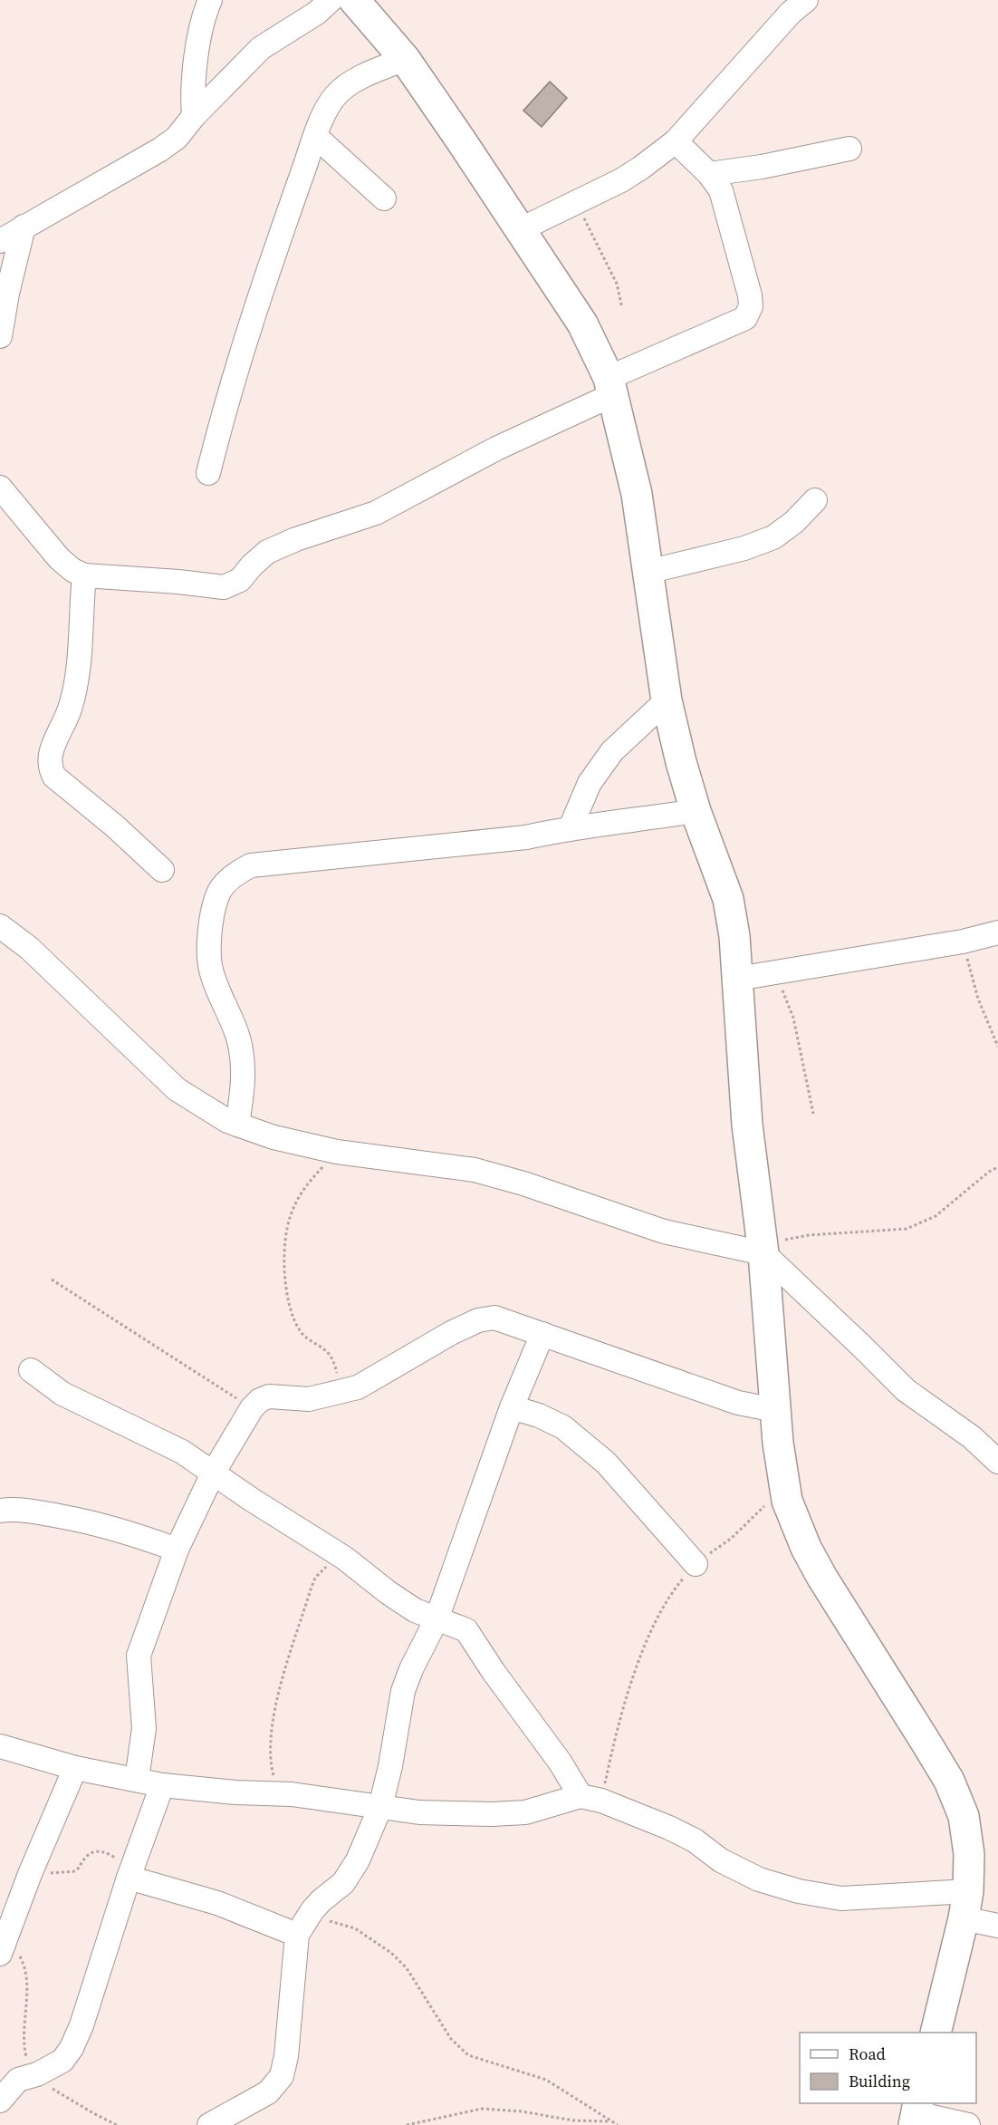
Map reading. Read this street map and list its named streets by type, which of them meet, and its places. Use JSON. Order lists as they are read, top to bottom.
{
  "legend": ["Road", "Building"]
}
